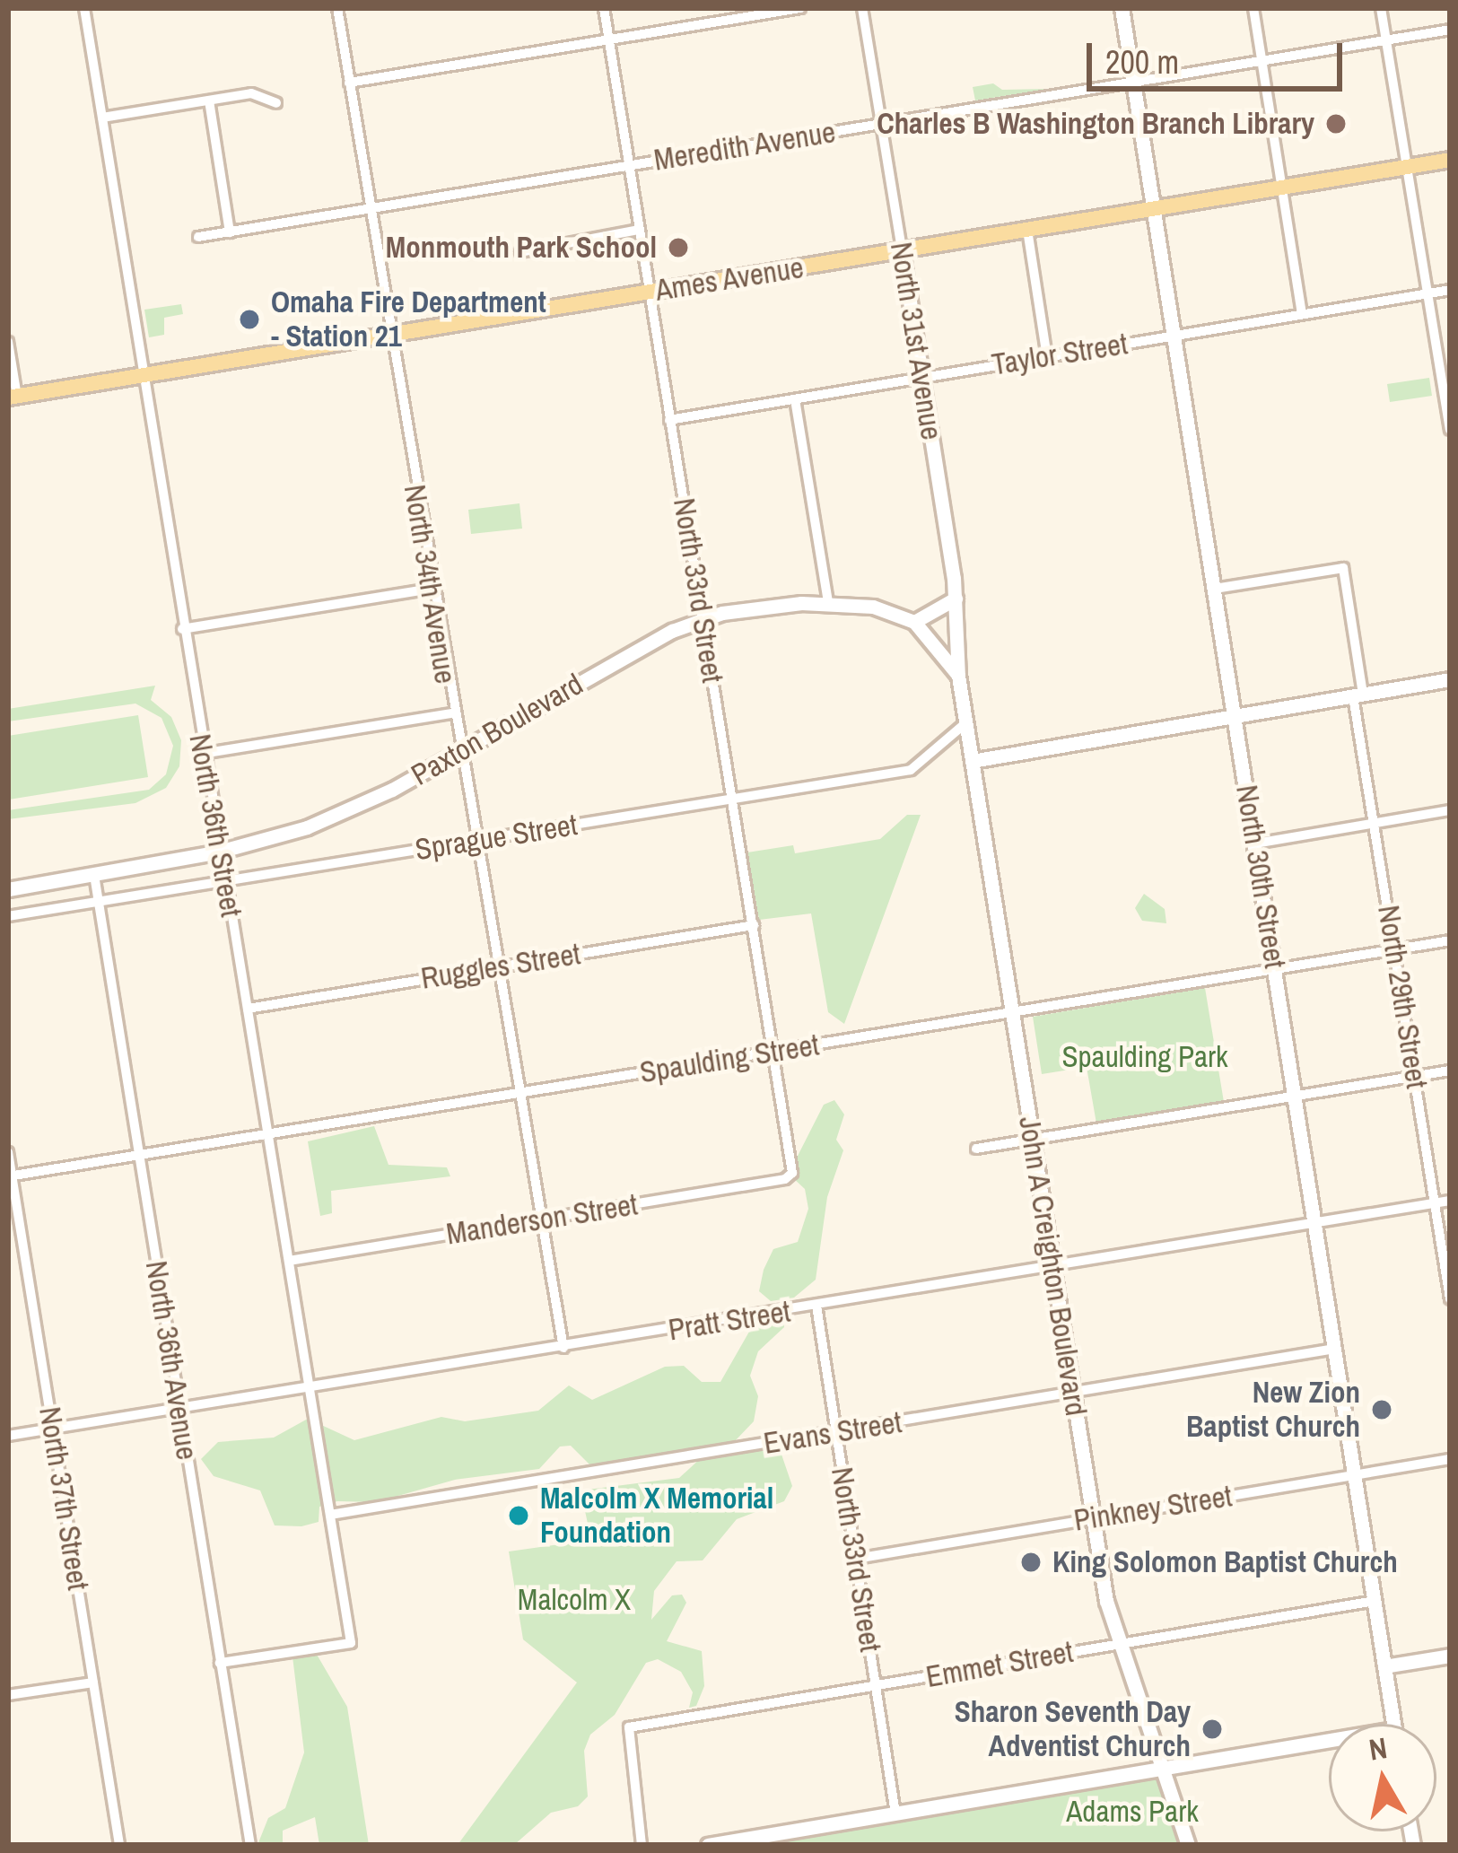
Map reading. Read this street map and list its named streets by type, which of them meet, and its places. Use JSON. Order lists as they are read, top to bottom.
{
  "streets": {
    "main road": ["Ames Avenue"],
    "street": [
      "Meredith Avenue",
      "North 31st Avenue",
      "Taylor Street",
      "North 34th Avenue",
      "North 33rd Street",
      "Paxton Boulevard",
      "North 36th Street",
      "Sprague Street",
      "North 30th Street",
      "Ruggles Street",
      "North 29th Street",
      "Spaulding Street",
      "Manderson Street",
      "John A Creighton Boulevard",
      "Pratt Street",
      "North 36th Avenue",
      "Evans Street",
      "North 37th Street",
      "Pinkney Street",
      "Emmet Street"
    ]
  },
  "crossings": [
    ["Meredith Avenue", "North 31st Avenue"],
    ["Meredith Avenue", "North 34th Avenue"],
    ["Meredith Avenue", "North 33rd Street"],
    ["Meredith Avenue", "North 30th Street"],
    ["Ames Avenue", "North 31st Avenue"],
    ["Ames Avenue", "North 34th Avenue"],
    ["Ames Avenue", "North 33rd Street"],
    ["Ames Avenue", "North 36th Street"],
    ["Ames Avenue", "North 30th Street"],
    ["North 31st Avenue", "Taylor Street"],
    ["North 31st Avenue", "John A Creighton Boulevard"],
    ["Taylor Street", "North 33rd Street"],
    ["Taylor Street", "North 30th Street"],
    ["North 34th Avenue", "Paxton Boulevard"],
    ["North 34th Avenue", "Sprague Street"],
    ["North 34th Avenue", "Ruggles Street"],
    ["North 34th Avenue", "Spaulding Street"],
    ["North 34th Avenue", "Manderson Street"],
    ["North 34th Avenue", "Pratt Street"],
    ["North 33rd Street", "Paxton Boulevard"],
    ["North 33rd Street", "Sprague Street"],
    ["North 33rd Street", "Ruggles Street"],
    ["North 33rd Street", "Spaulding Street"],
    ["North 33rd Street", "Manderson Street"],
    ["North 33rd Street", "Pratt Street"],
    ["North 33rd Street", "Evans Street"],
    ["North 33rd Street", "Pinkney Street"],
    ["North 33rd Street", "Emmet Street"],
    ["Paxton Boulevard", "North 36th Street"],
    ["Paxton Boulevard", "North 36th Avenue"],
    ["North 36th Street", "Sprague Street"],
    ["North 36th Street", "Ruggles Street"],
    ["North 36th Street", "Spaulding Street"],
    ["North 36th Street", "Manderson Street"],
    ["North 36th Street", "Pratt Street"],
    ["North 36th Street", "North 36th Avenue"],
    ["North 36th Street", "Evans Street"],
    ["Sprague Street", "John A Creighton Boulevard"],
    ["Sprague Street", "North 36th Avenue"],
    ["North 30th Street", "North 29th Street"],
    ["North 30th Street", "Spaulding Street"],
    ["North 30th Street", "Pratt Street"],
    ["North 30th Street", "Evans Street"],
    ["North 30th Street", "Pinkney Street"],
    ["North 30th Street", "Emmet Street"],
    ["North 29th Street", "Spaulding Street"],
    ["North 29th Street", "Pratt Street"],
    ["Spaulding Street", "John A Creighton Boulevard"],
    ["Spaulding Street", "North 36th Avenue"],
    ["Spaulding Street", "North 37th Street"],
    ["John A Creighton Boulevard", "Pratt Street"],
    ["John A Creighton Boulevard", "Evans Street"],
    ["John A Creighton Boulevard", "Pinkney Street"],
    ["John A Creighton Boulevard", "Emmet Street"],
    ["Pratt Street", "North 36th Avenue"],
    ["Pratt Street", "North 37th Street"]
  ],
  "parks": ["Spaulding Park", "Malcolm X", "Adams Park"],
  "places": [
    "Charles B Washington Branch Library",
    "Monmouth Park School",
    "Omaha Fire Department - Station 21",
    "New Zion Baptist Church",
    "Malcolm X Memorial Foundation",
    "King Solomon Baptist Church",
    "Sharon Seventh Day Adventist Church"
  ],
  "scale_bar": "200 m",
  "north": "top"
}
